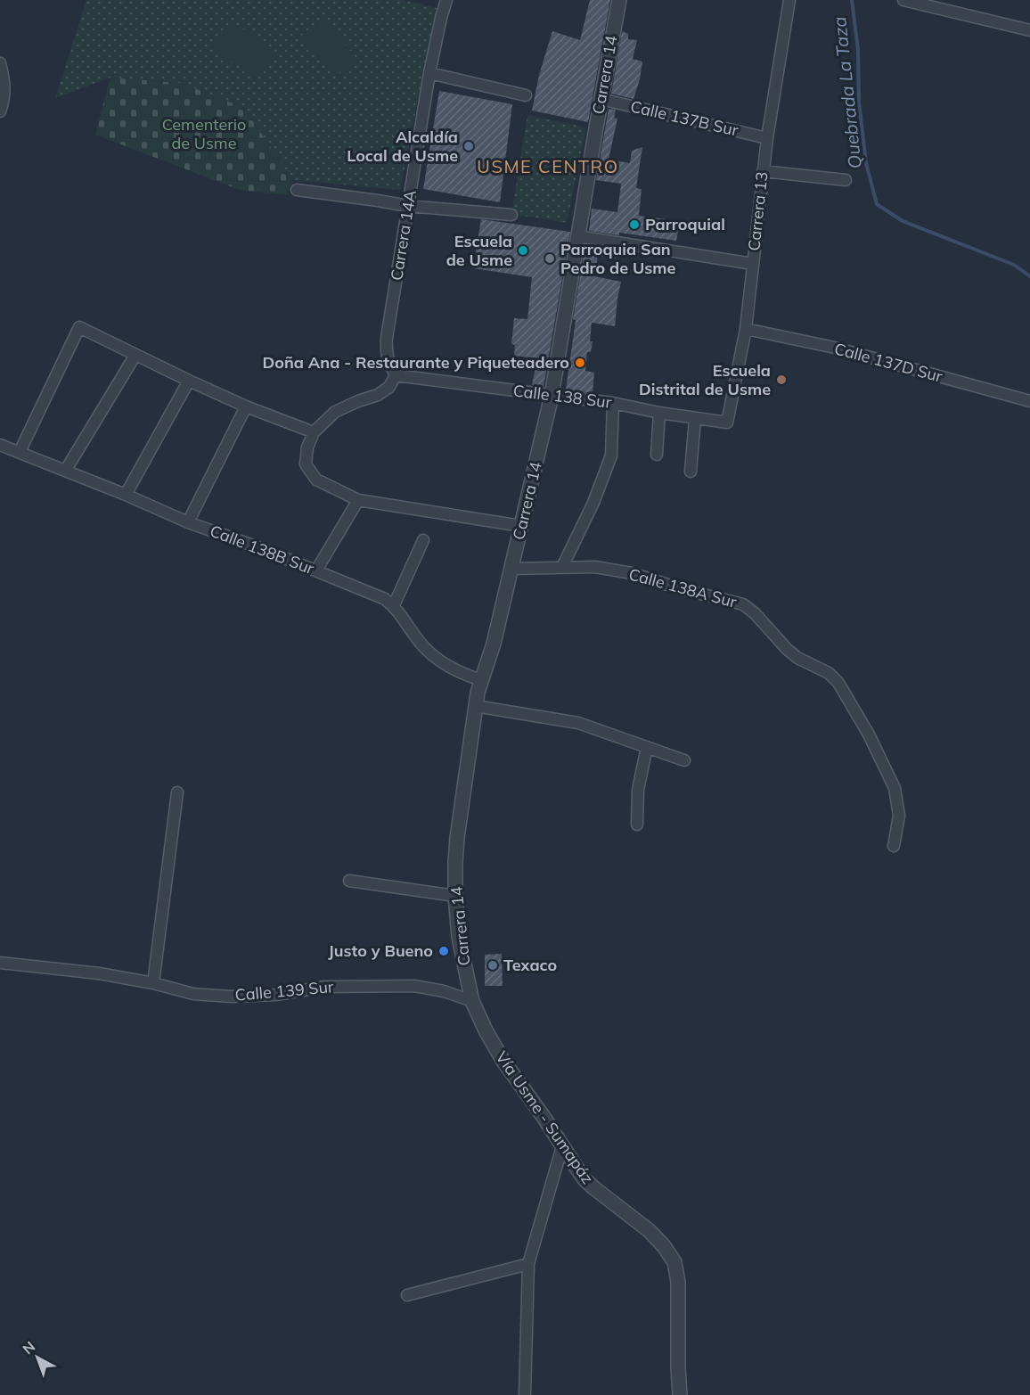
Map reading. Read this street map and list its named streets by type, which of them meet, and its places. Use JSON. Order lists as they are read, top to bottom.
{
  "streets": {
    "street": [
      "Carrera 14",
      "Calle 137B Sur",
      "Carrera 13",
      "Carrera 14A",
      "Calle 137D Sur",
      "Calle 138 Sur",
      "Calle 138B Sur",
      "Calle 138A Sur",
      "Calle 139 Sur",
      "Vía Usme - Sumapáz"
    ]
  },
  "crossings": [
    ["Carrera 14", "Calle 137B Sur"],
    ["Carrera 14", "Calle 138 Sur"],
    ["Carrera 14", "Calle 138B Sur"],
    ["Carrera 14", "Calle 138A Sur"],
    ["Carrera 14", "Calle 139 Sur"],
    ["Carrera 14", "Vía Usme - Sumapáz"],
    ["Calle 137B Sur", "Carrera 13"],
    ["Carrera 13", "Calle 137D Sur"],
    ["Carrera 13", "Calle 138 Sur"],
    ["Carrera 14A", "Calle 138 Sur"],
    ["Calle 139 Sur", "Vía Usme - Sumapáz"]
  ],
  "districts": ["USME CENTRO"],
  "water": ["Quebrada La Taza"],
  "parks": ["Cementerio de Usme"],
  "places": [
    "Alcaldía Local de Usme",
    "Parroquial",
    "Escuela de Usme",
    "Parroquia San Pedro de Usme",
    "Doña Ana - Restaurante y Piqueteadero",
    "Escuela Distrital de Usme",
    "Justo y Bueno",
    "Texaco"
  ],
  "north": "top left"
}
